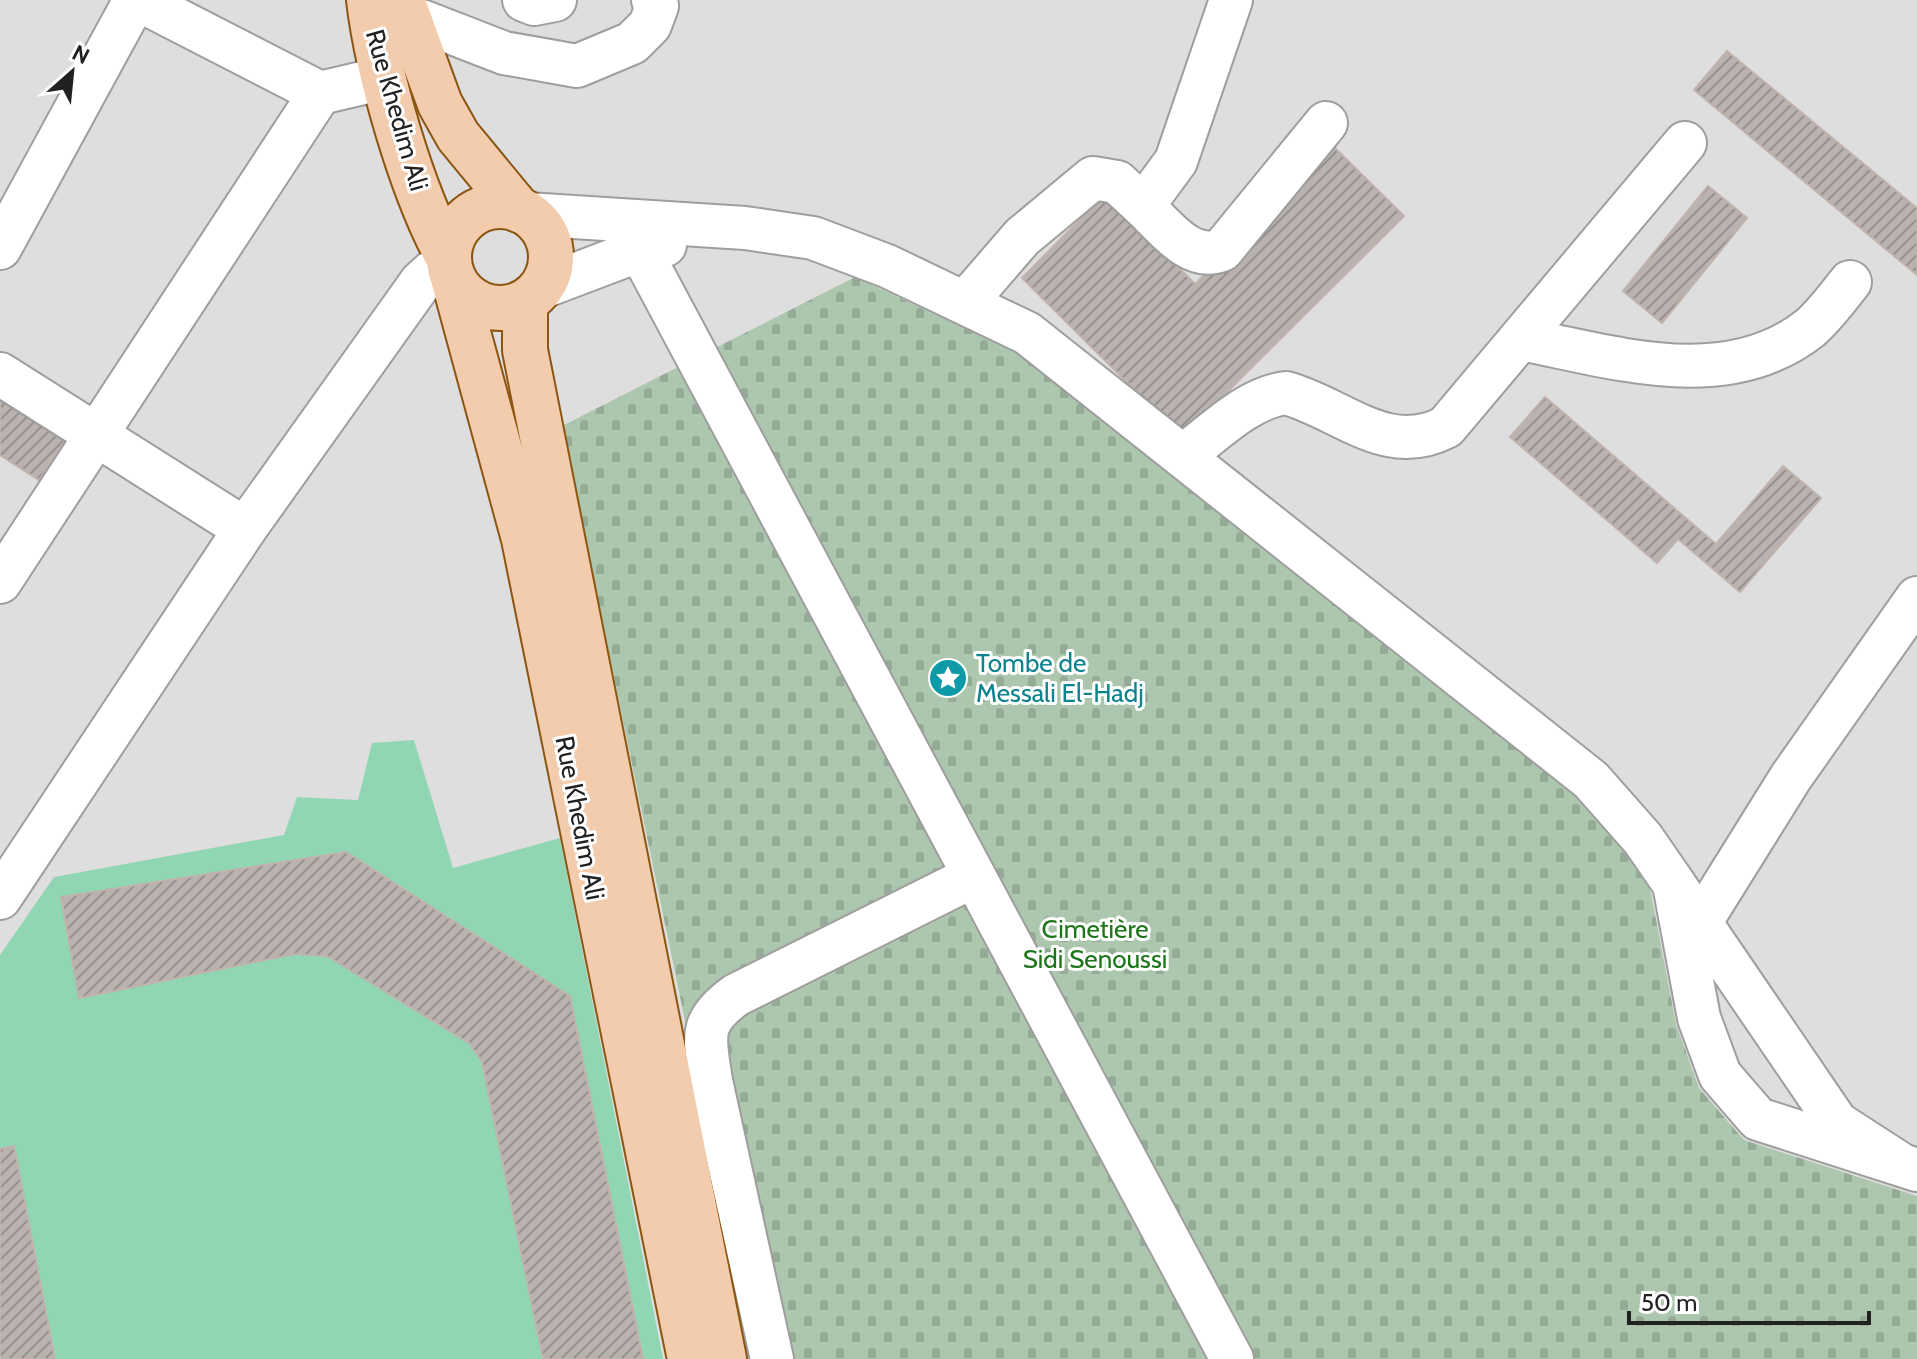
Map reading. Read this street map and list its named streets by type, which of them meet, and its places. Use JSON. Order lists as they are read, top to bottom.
{
  "streets": {
    "main road": ["Rue Khedim Ali"]
  },
  "parks": ["Cimetière Sidi Senoussi"],
  "places": {
    "place": ["Tombe de Messali El-Hadj"]
  },
  "scale_bar": "50 m",
  "north": "top right"
}
